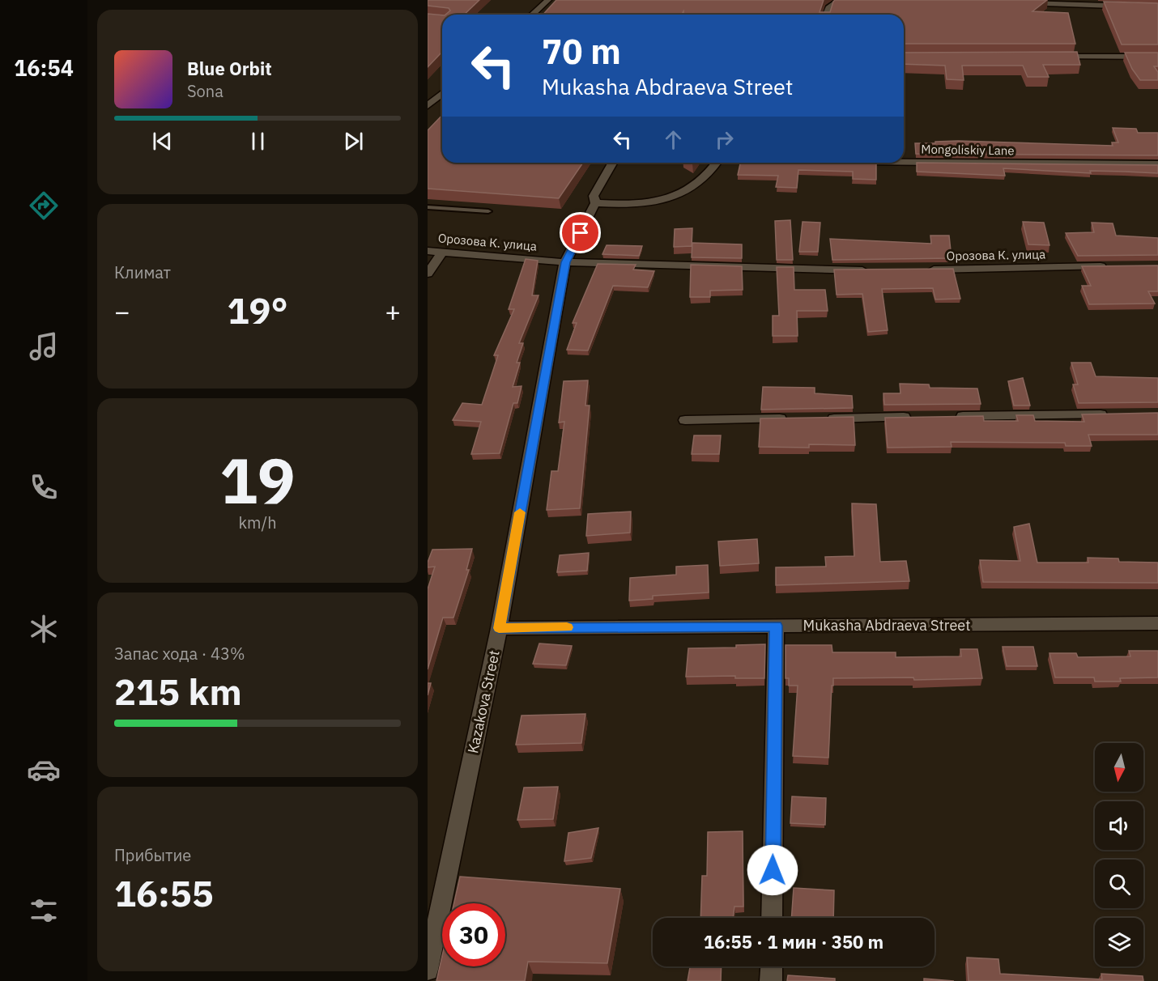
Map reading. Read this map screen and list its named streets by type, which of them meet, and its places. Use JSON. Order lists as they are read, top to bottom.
{
  "streets": {
    "street": [
      "Mongoliskiy Lane",
      "Орозова К. улица",
      "Mukasha Abdraeva Street",
      "Kazakova Street"
    ]
  },
  "crossings": [
    ["Орозова К. улица", "Kazakova Street"],
    ["Mukasha Abdraeva Street", "Kazakova Street"]
  ],
  "north": "bottom",
  "page": {
    "tabs": "16:54",
    "turn": ["70 m", "Mukasha Abdraeva Street"],
    "song": ["Blue Orbit", "Sona"],
    "tile": [
      "Климат",
      ["19", "km/h"],
      ["Запас хода · 43%", "215 km"],
      ["Прибытие", "16:55"]
    ],
    "heat": ["−", "19°", "+"],
    "limit": "30",
    "trip": "16:55 · 1 мин · 350 m"
  }
}
